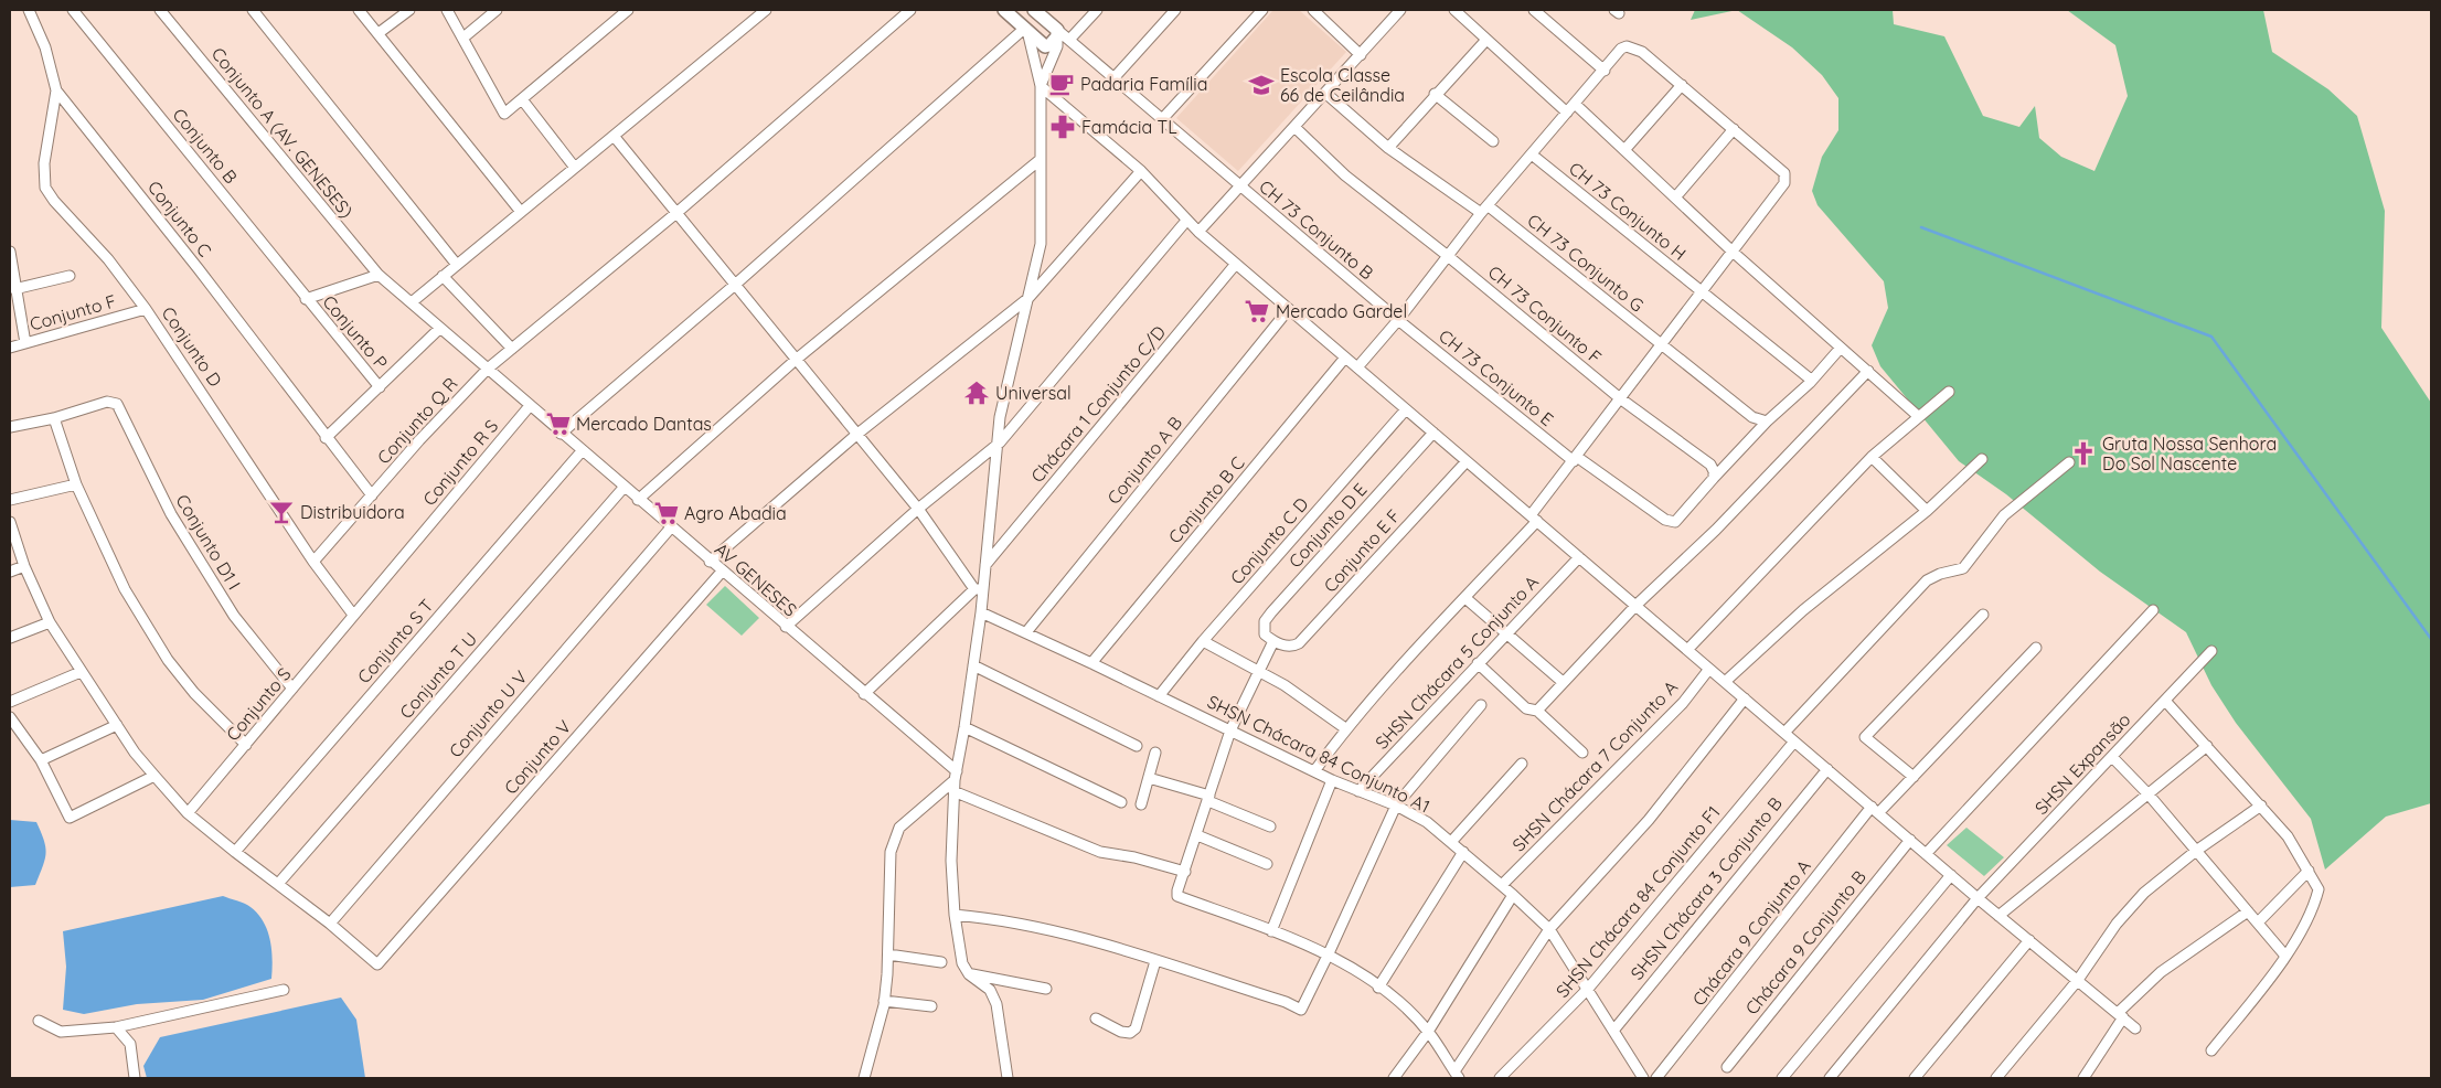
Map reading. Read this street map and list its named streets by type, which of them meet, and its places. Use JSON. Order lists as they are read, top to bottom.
{
  "streets": {
    "street": [
      "Conjunto A (AV. GENESES)",
      "Conjunto B",
      "CH 73 Conjunto H",
      "Conjunto C",
      "CH 73 Conjunto B",
      "CH 73 Conjunto G",
      "Conjunto F",
      "CH 73 Conjunto F",
      "Conjunto P",
      "Conjunto D",
      "CH 73 Conjunto E",
      "Chácara 1 Conjunto C/D",
      "Conjunto Q R",
      "Conjunto A B",
      "Conjunto R S",
      "Conjunto B C",
      "Conjunto D E",
      "Conjunto C D",
      "Conjunto D1 I",
      "Conjunto E F",
      "AV GENESES",
      "Conjunto S T",
      "SHSN Chácara 5 Conjunto A",
      "Conjunto T U",
      "Conjunto S",
      "Conjunto U V",
      "SHSN Chácara 84 Conjunto A1",
      "Conjunto V",
      "SHSN Expansão",
      "SHSN Chácara 7 Conjunto A",
      "SHSN Chácara 3 Conjunto B",
      "SHSN Chácara 84 Conjunto F1",
      "Chácara 9 Conjunto A",
      "Chácara 9 Conjunto B"
    ]
  },
  "crossings": [
    ["Conjunto B", "Conjunto P"],
    ["Conjunto C", "Conjunto D"],
    ["Conjunto C", "Conjunto Q R"],
    ["CH 73 Conjunto B", "CH 73 Conjunto E"],
    ["Conjunto F", "Conjunto D"],
    ["CH 73 Conjunto F", "CH 73 Conjunto E"],
    ["Conjunto D", "Conjunto Q R"],
    ["Conjunto D", "Conjunto R S"],
    ["Conjunto D", "Conjunto S"],
    ["Conjunto Q R", "AV GENESES"],
    ["Conjunto A B", "SHSN Chácara 84 Conjunto A1"],
    ["Conjunto R S", "AV GENESES"],
    ["Conjunto R S", "Conjunto S"],
    ["Conjunto B C", "SHSN Chácara 84 Conjunto A1"],
    ["Conjunto D E", "Conjunto E F"],
    ["Conjunto C D", "SHSN Chácara 84 Conjunto A1"],
    ["Conjunto D1 I", "Conjunto S"],
    ["AV GENESES", "Conjunto S T"],
    ["AV GENESES", "Conjunto T U"],
    ["AV GENESES", "Conjunto U V"],
    ["AV GENESES", "Conjunto V"],
    ["SHSN Chácara 5 Conjunto A", "SHSN Chácara 84 Conjunto A1"],
    ["Conjunto U V", "Conjunto V"],
    ["SHSN Chácara 84 Conjunto A1", "SHSN Chácara 7 Conjunto A"],
    ["SHSN Chácara 84 Conjunto A1", "SHSN Chácara 3 Conjunto B"],
    ["SHSN Chácara 84 Conjunto A1", "SHSN Chácara 84 Conjunto F1"]
  ],
  "places": {
    "cafe": ["Padaria Família"],
    "school or university": ["Escola Classe 66 de Ceilândia"],
    "pharmacy": ["Famácia TL"],
    "supermarket": ["Mercado Gardel", "Mercado Dantas", "Agro Abadia"],
    "temple": ["Universal"],
    "church": ["Gruta Nossa Senhora Do Sol Nascente"],
    "bar": ["Distribuidora"]
  }
}
